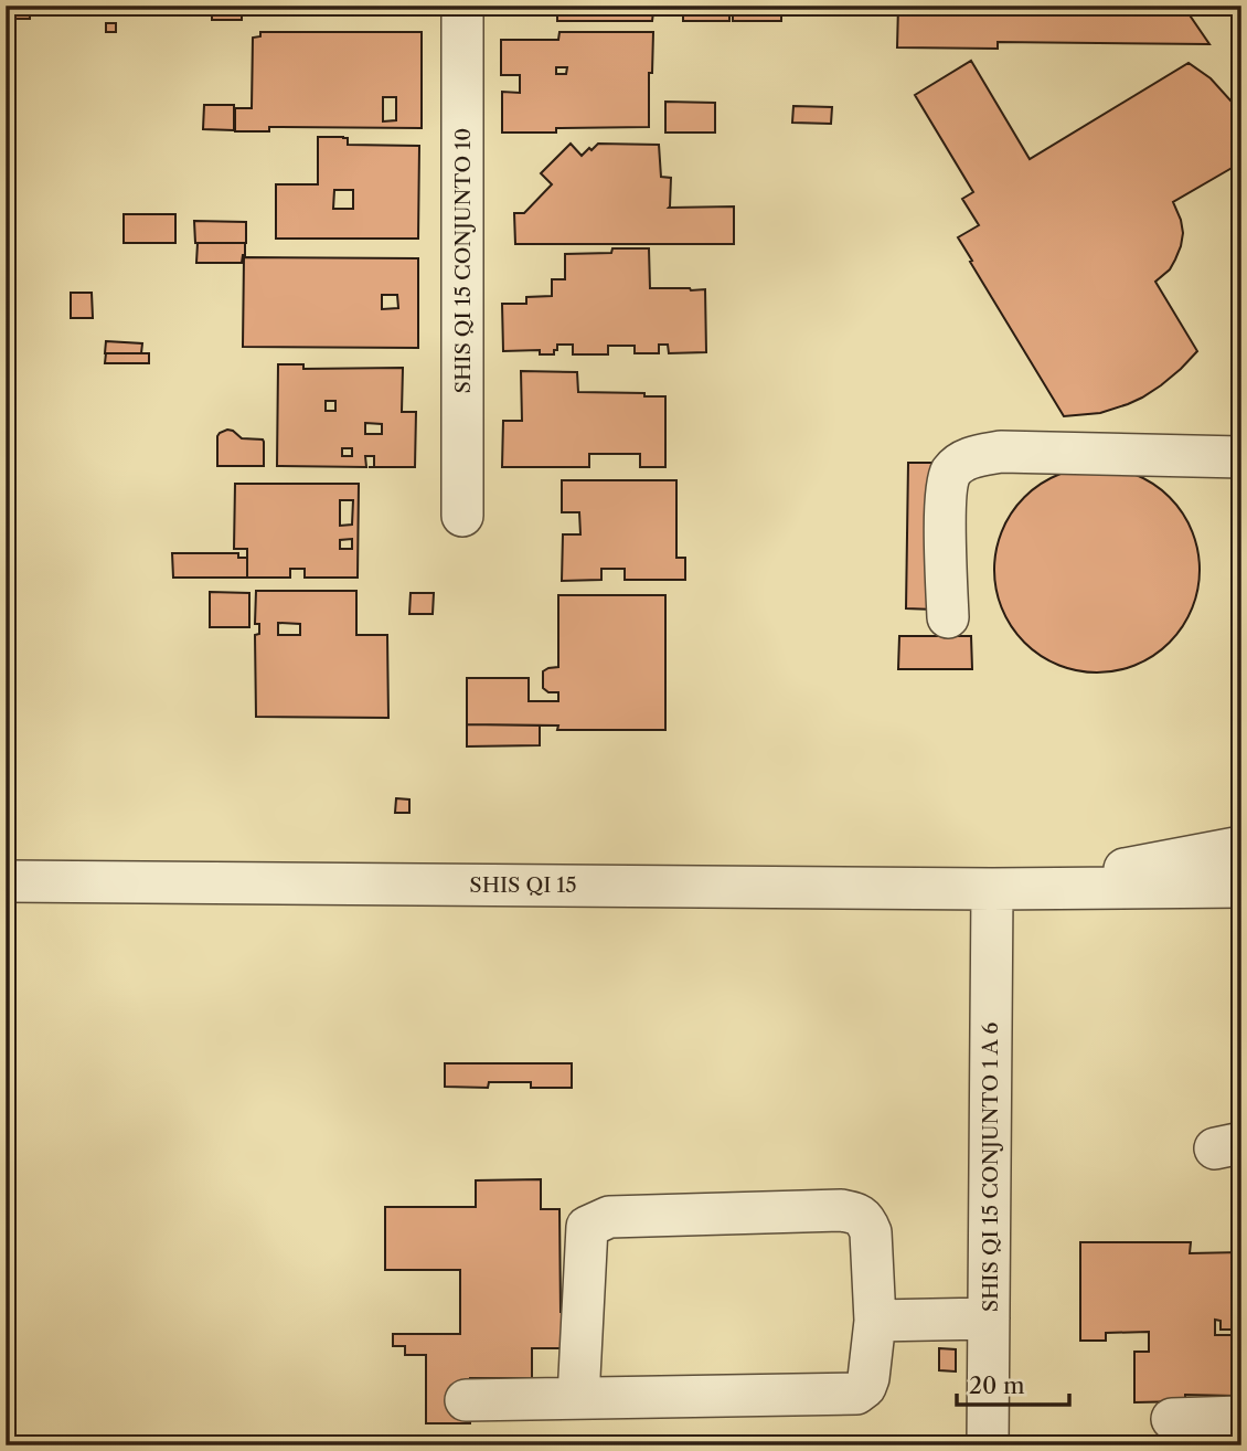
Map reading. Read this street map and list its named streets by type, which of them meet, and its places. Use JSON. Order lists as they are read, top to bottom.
{
  "streets": {
    "street": ["SHIS QI 15 CONJUNTO 10", "SHIS QI 15", "SHIS QI 15 CONJUNTO 1 A 6"]
  },
  "crossings": [
    ["SHIS QI 15", "SHIS QI 15 CONJUNTO 1 A 6"]
  ],
  "scale_bar": "20 m"
}
